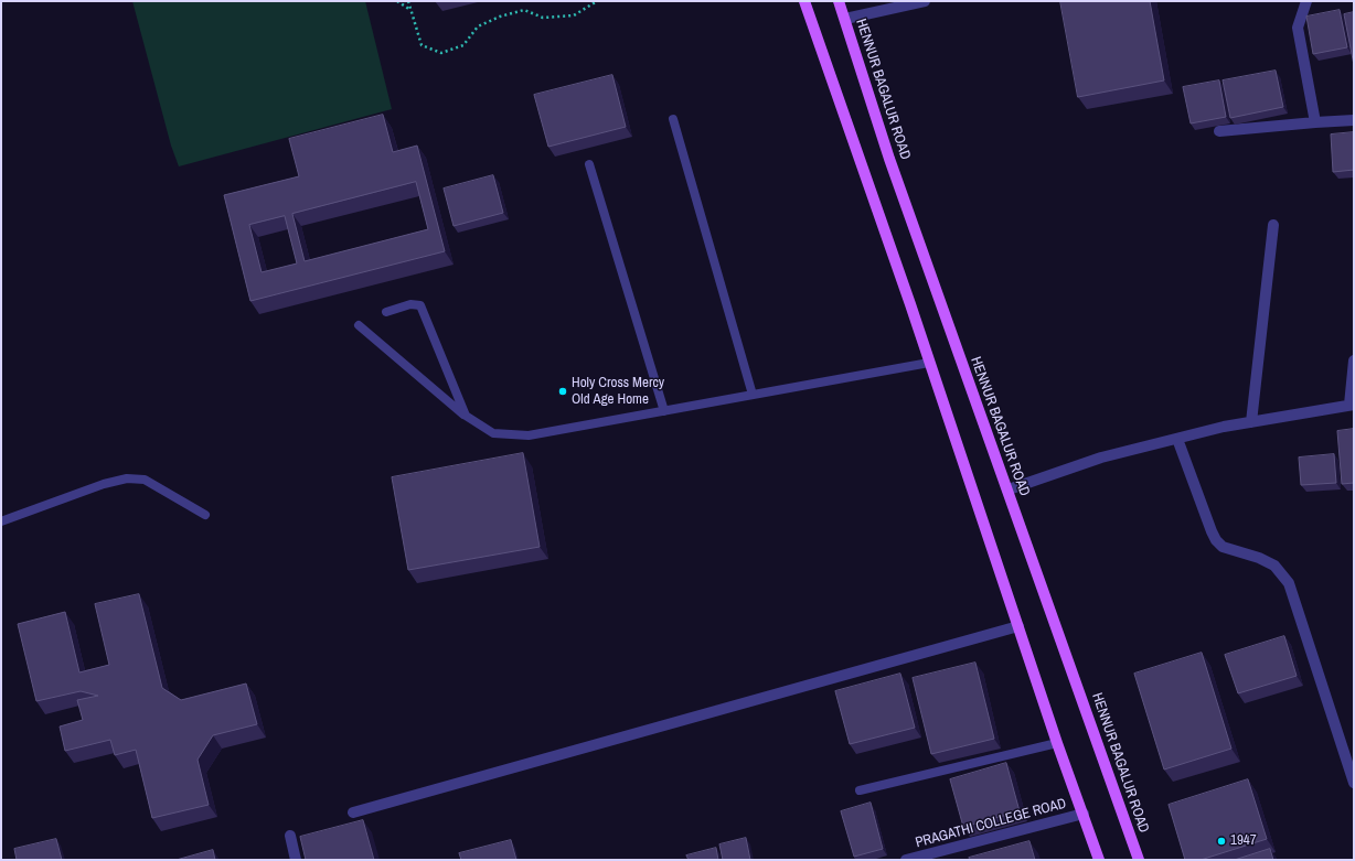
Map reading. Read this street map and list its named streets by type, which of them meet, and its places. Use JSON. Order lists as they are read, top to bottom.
{
  "streets": {
    "main road": ["HENNUR BAGALUR ROAD"],
    "street": ["PRAGATHI COLLEGE ROAD"]
  },
  "places": ["Holy Cross Mercy Old Age Home", "1947"]
}
